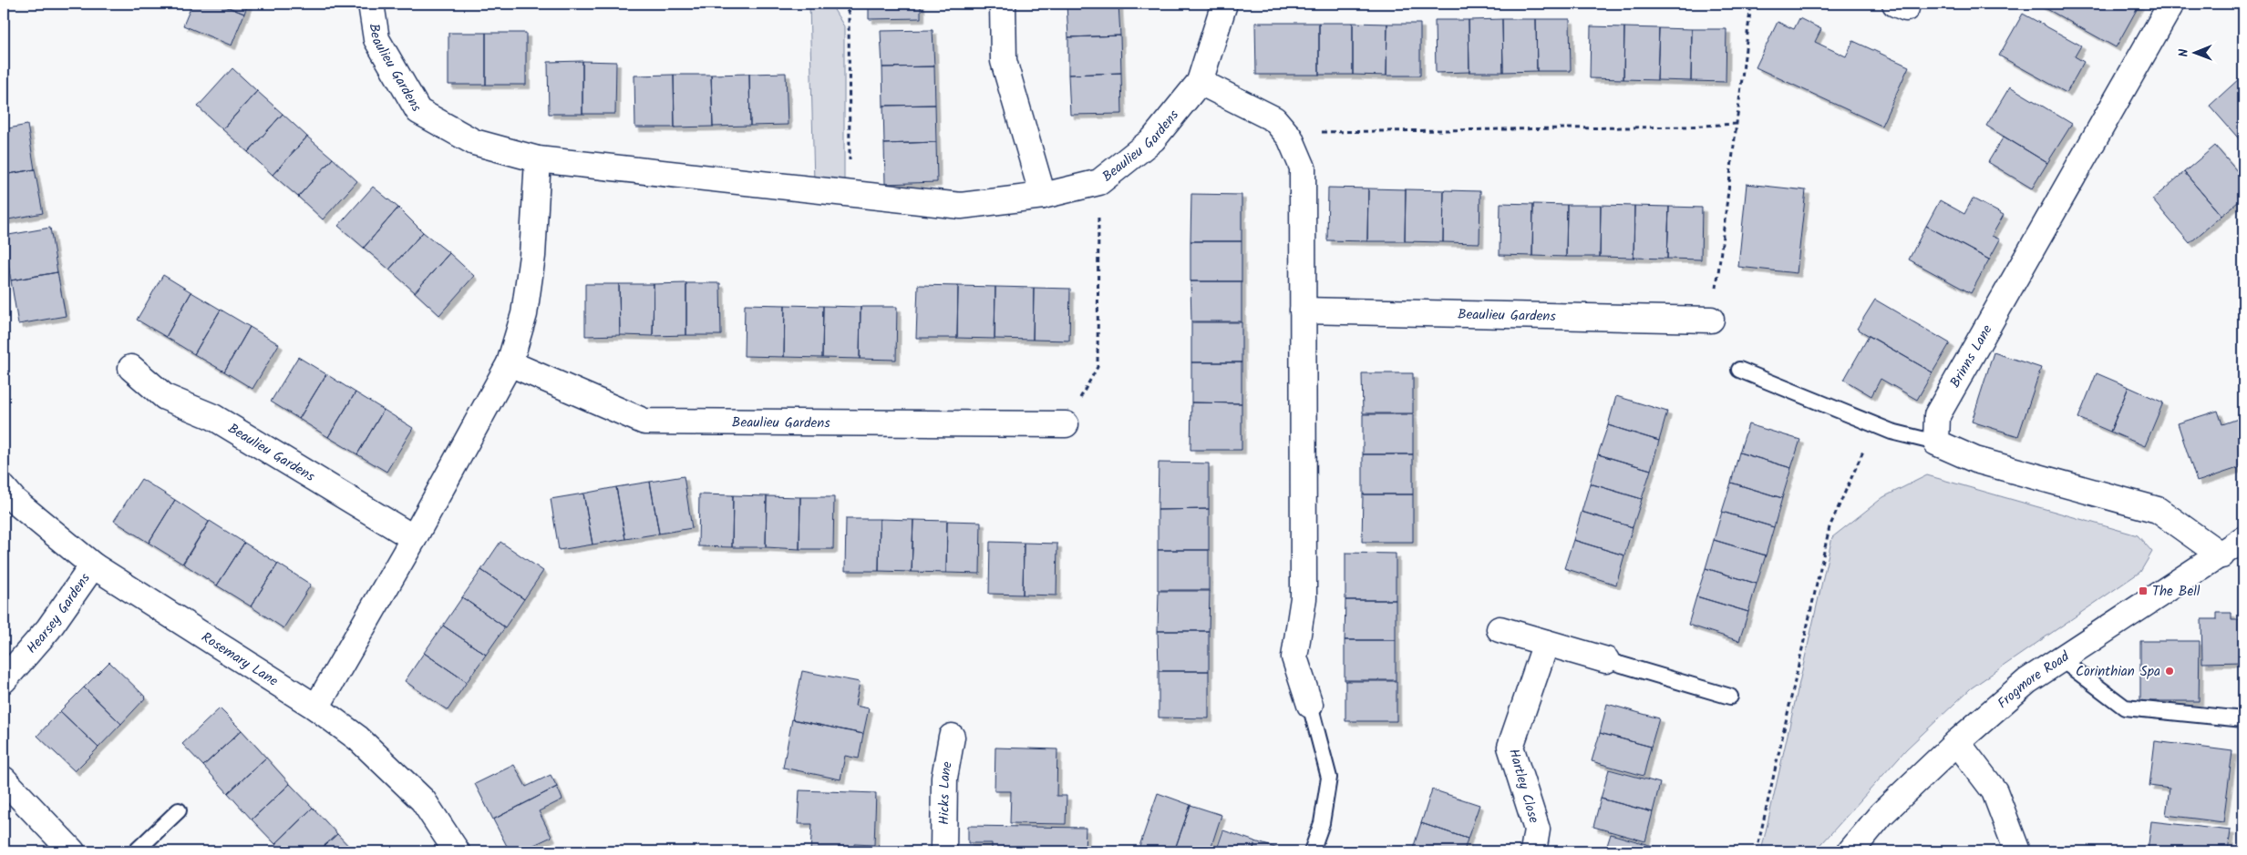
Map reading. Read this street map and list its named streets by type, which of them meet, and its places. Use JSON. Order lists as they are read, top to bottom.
{
  "streets": {
    "street": [
      "Beaulieu Gardens",
      "Brinns Lane",
      "Hearsey Gardens",
      "Rosemary Lane",
      "Frogmore Road",
      "Hartley Close",
      "Hicks Lane"
    ]
  },
  "crossings": [
    ["Hearsey Gardens", "Rosemary Lane"]
  ],
  "places": {
    "transit": ["The Bell"],
    "other": ["Corinthian Spa"]
  },
  "north": "left"
}
